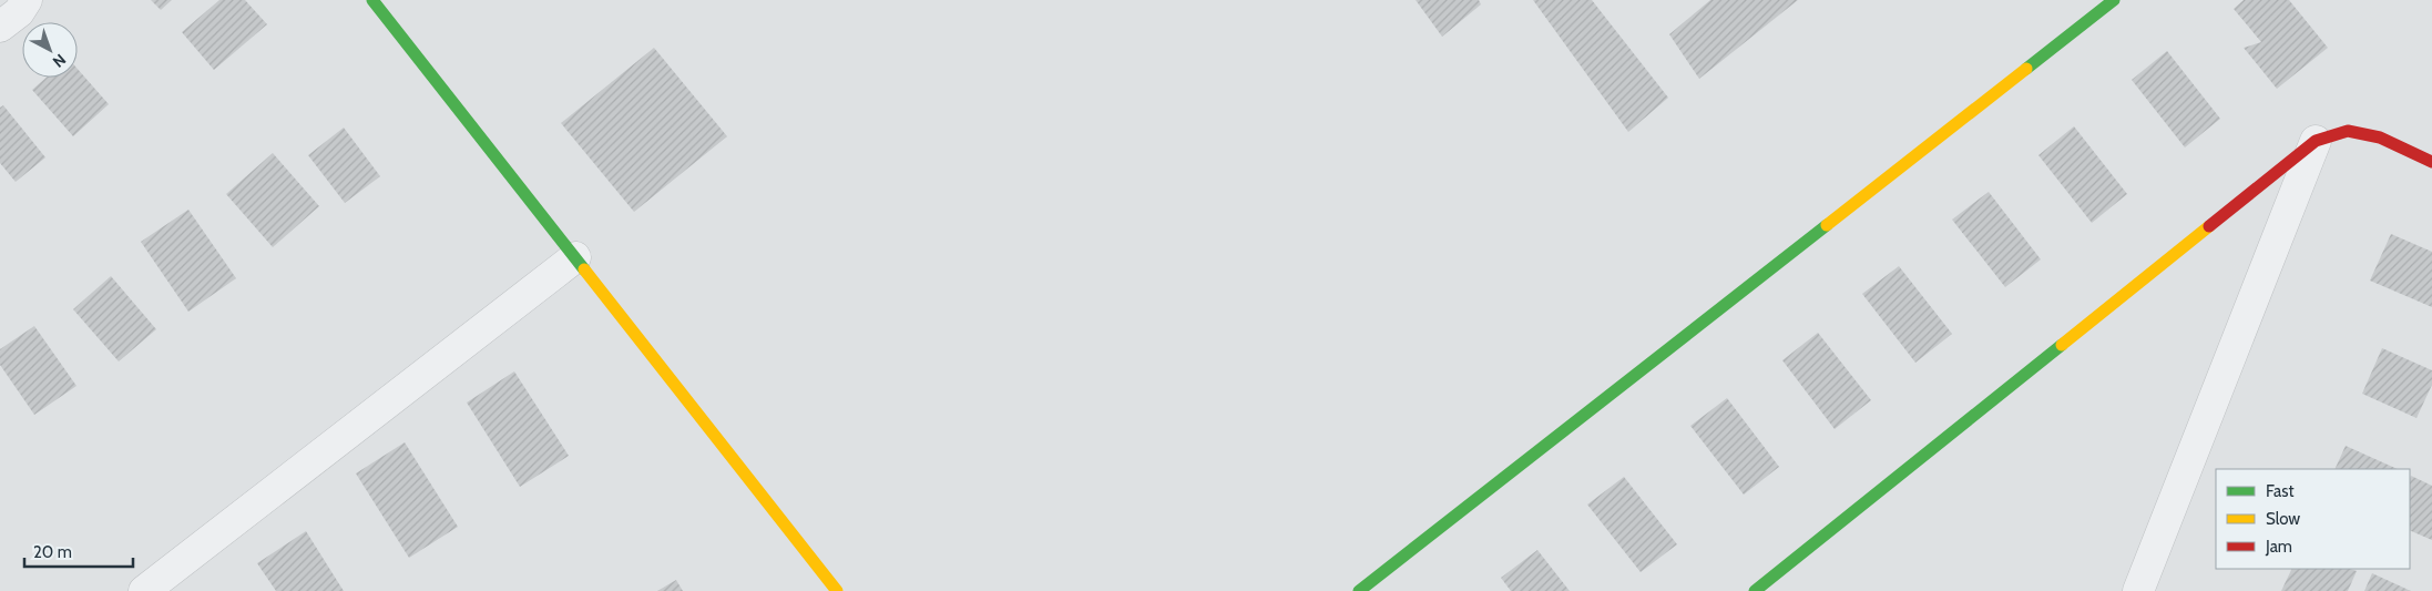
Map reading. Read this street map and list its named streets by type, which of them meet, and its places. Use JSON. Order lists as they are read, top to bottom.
{
  "legend": ["Fast", "Slow", "Jam"],
  "scale_bar": "20 m",
  "north": "bottom right"
}
